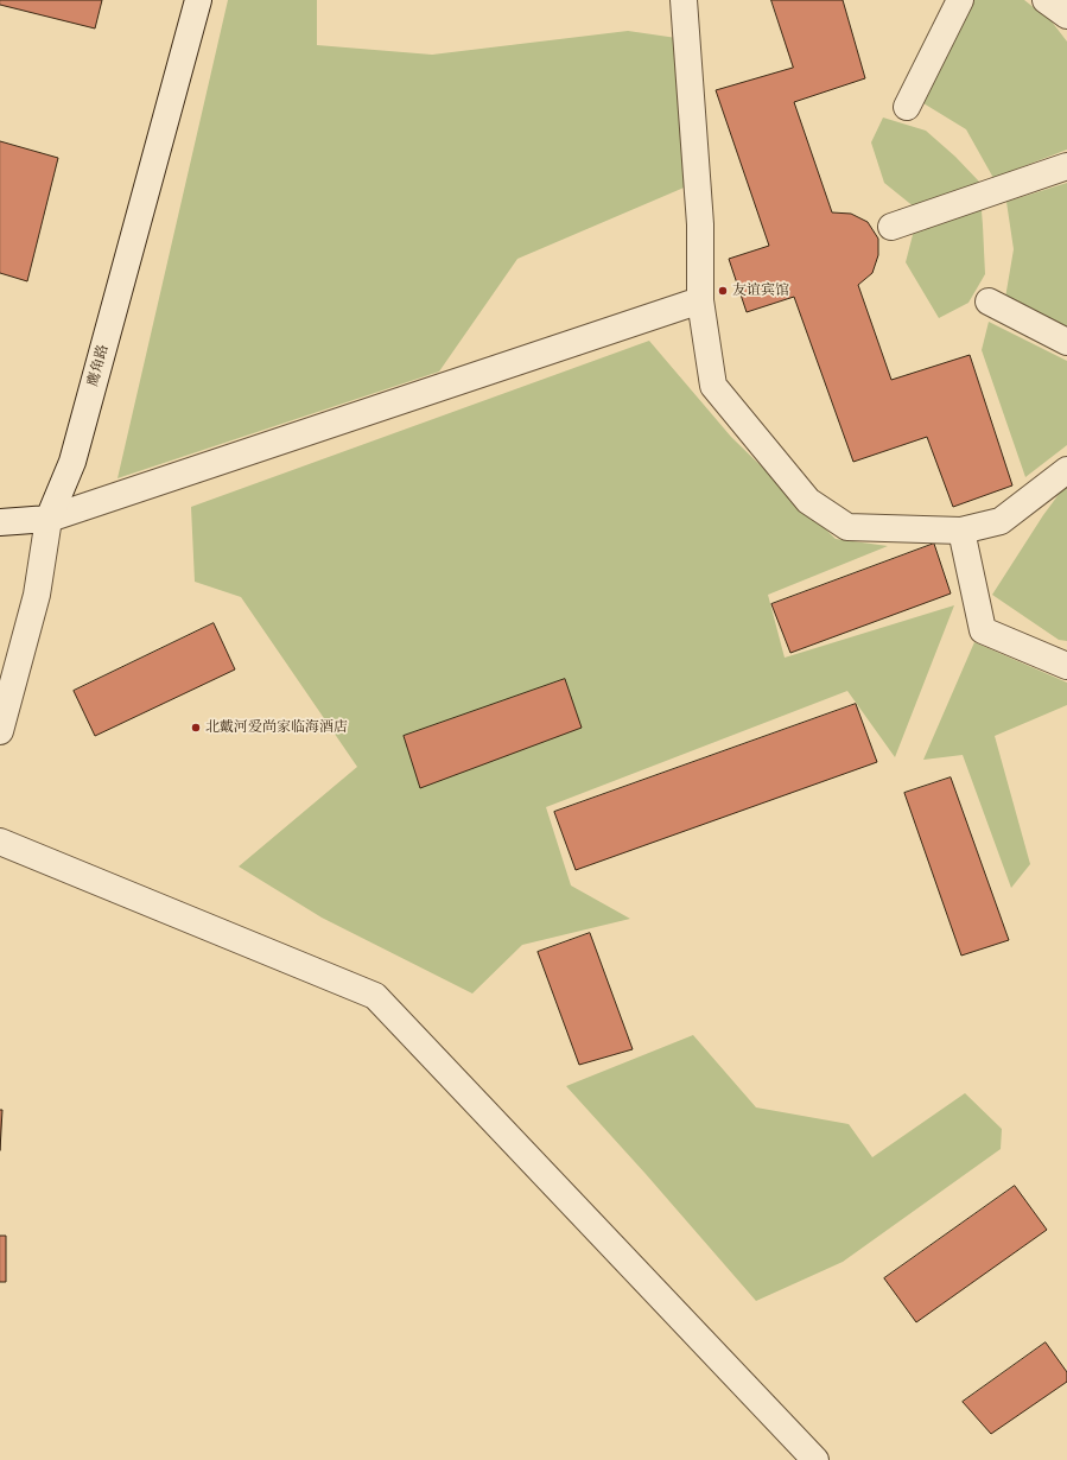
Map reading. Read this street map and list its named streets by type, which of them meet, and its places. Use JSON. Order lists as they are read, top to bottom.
{
  "streets": {
    "street": ["鹰角路"]
  },
  "places": ["友谊宾馆", "北戴河爱尚家临海酒店"]
}
